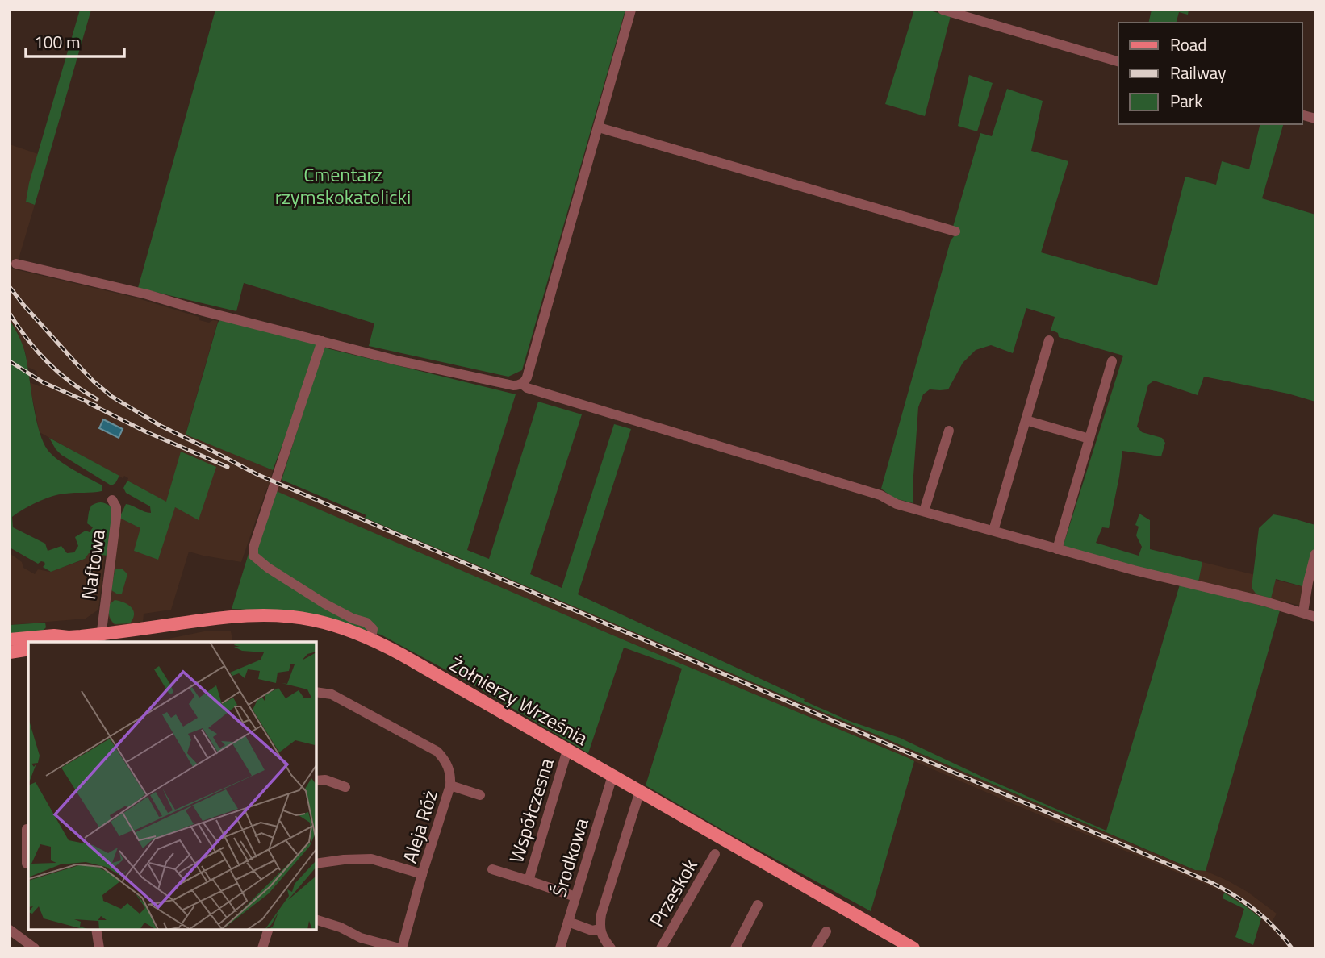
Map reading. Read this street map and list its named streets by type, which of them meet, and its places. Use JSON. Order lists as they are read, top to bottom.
{
  "streets": {
    "main road": ["Żołnierzy Września"],
    "street": [
      "Naftowa",
      "Współczesna",
      "Aleja Róż",
      "Środkowa",
      "Przeskok"
    ]
  },
  "crossings": [
    ["Naftowa", "Żołnierzy Września"],
    ["Żołnierzy Września", "Współczesna"],
    ["Żołnierzy Września", "Środkowa"],
    ["Współczesna", "Środkowa"]
  ],
  "parks": ["Cmentarz rzymskokatolicki"],
  "legend": ["Road", "Railway", "Park"],
  "scale_bar": "100 m"
}
